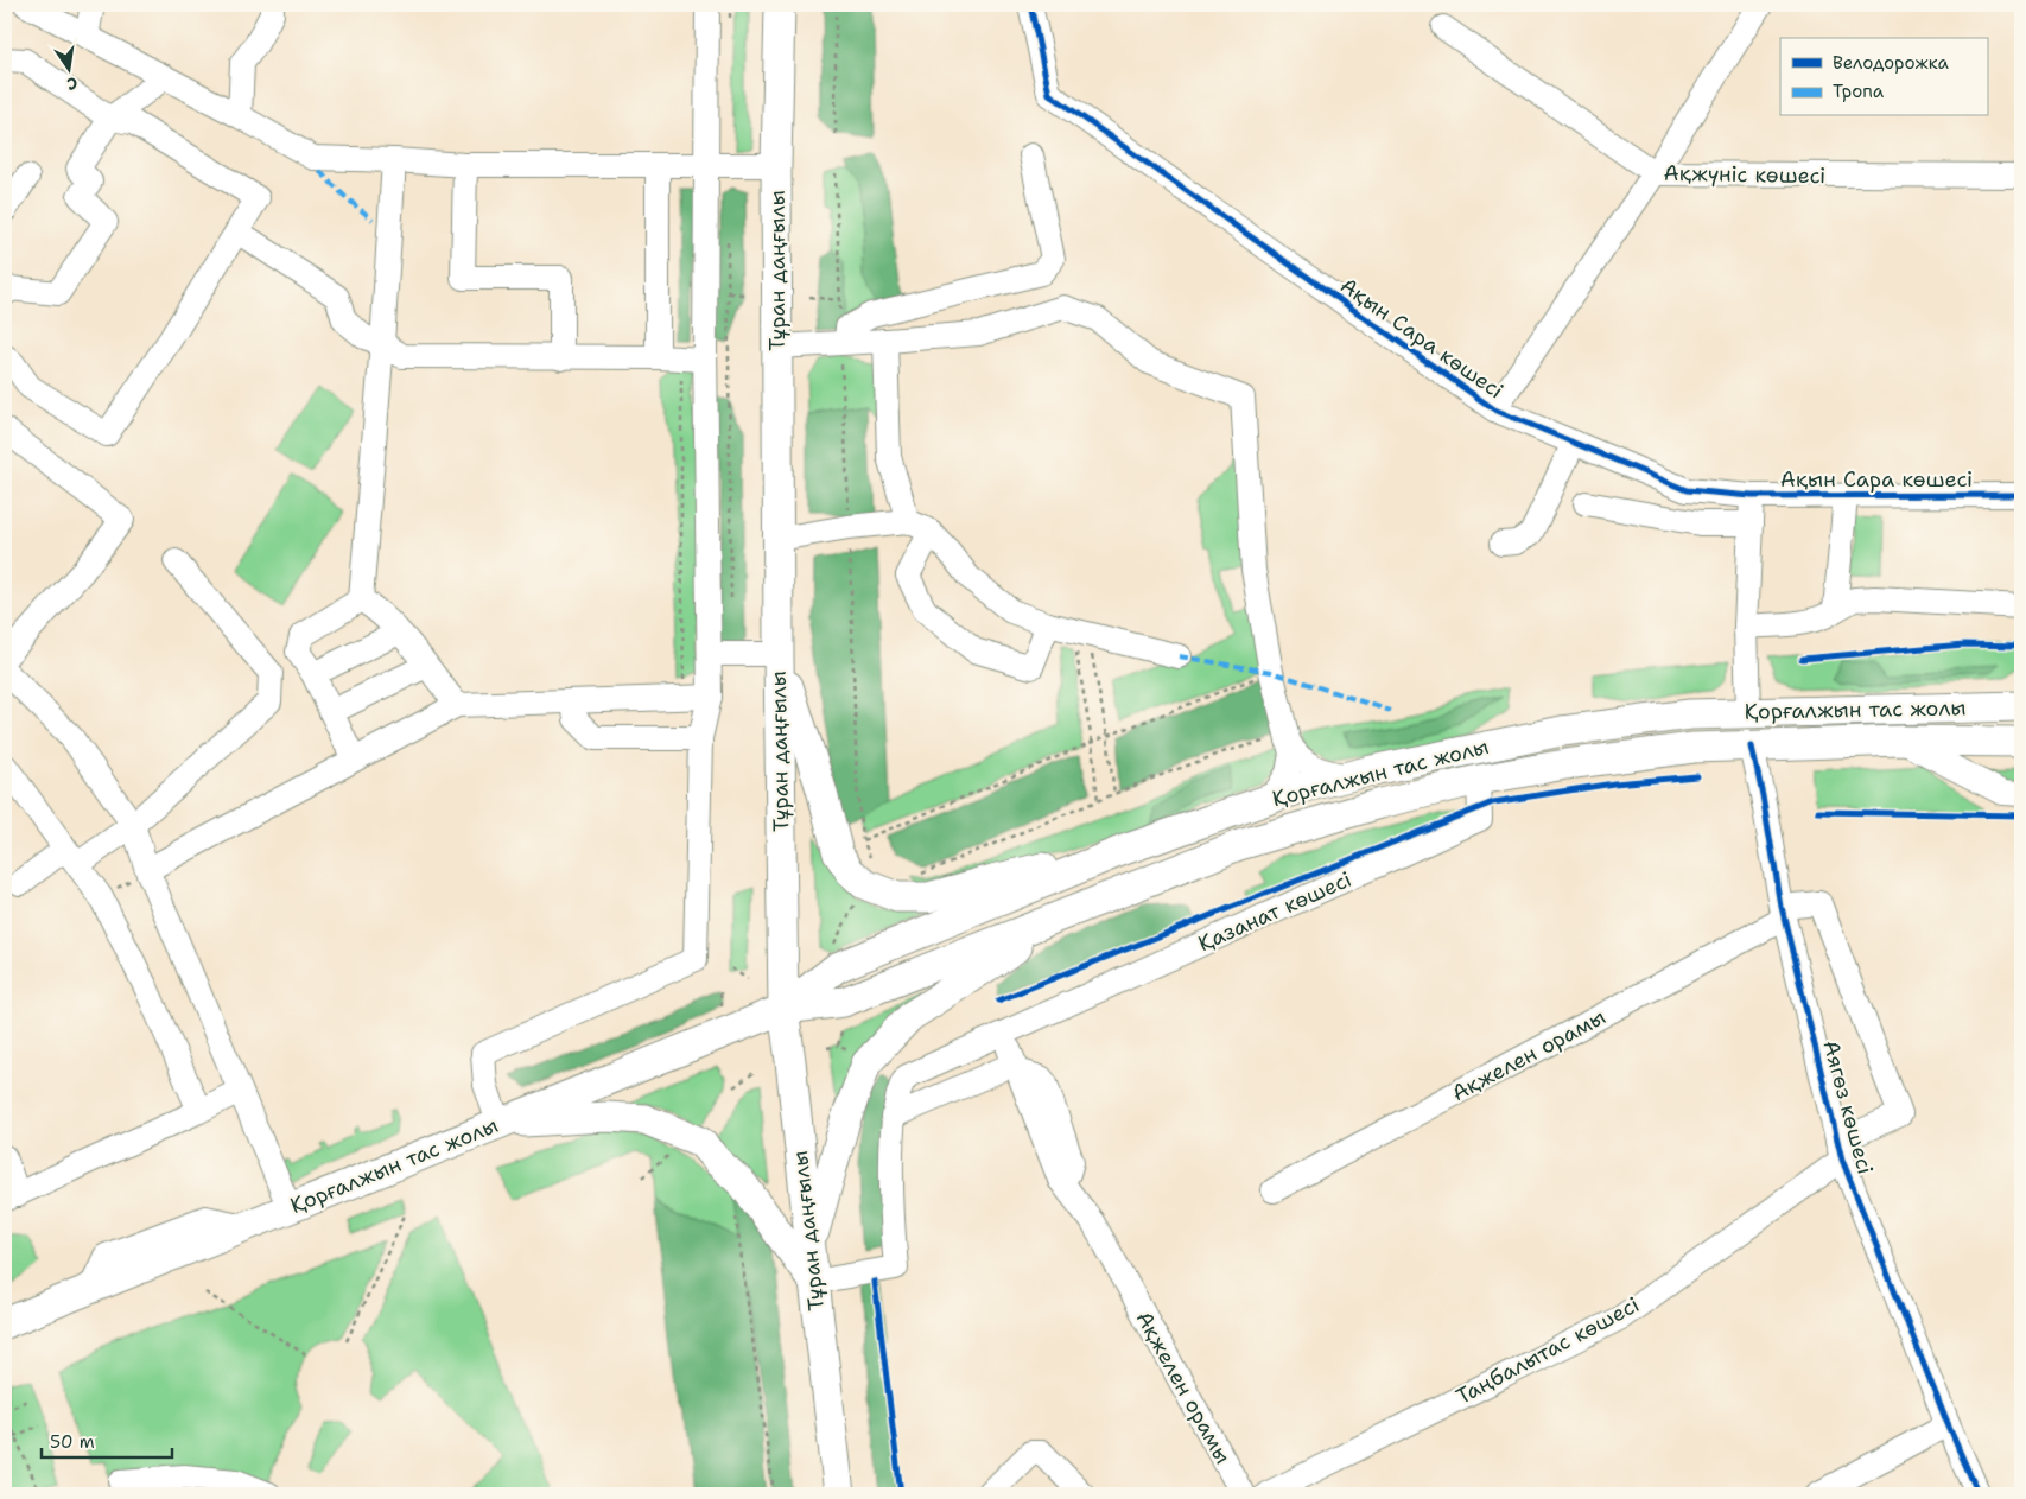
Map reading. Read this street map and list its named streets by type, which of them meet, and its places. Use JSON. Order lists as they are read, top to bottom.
{
  "streets": {
    "main road": ["Тұран даңғылы", "Қорғалжын тас жолы", "Аягөз көшесі"],
    "street": [
      "Ақжүніс көшесі",
      "Ақын Сара көшесі",
      "Қазанат көшесі",
      "Ақжелен орамы",
      "Таңбалытас көшесі"
    ]
  },
  "crossings": [
    ["Тұран даңғылы", "Қорғалжын тас жолы"],
    ["Қорғалжын тас жолы", "Қазанат көшесі"],
    ["Қорғалжын тас жолы", "Аягөз көшесі"],
    ["Қазанат көшесі", "Ақжелен орамы"],
    ["Ақжелен орамы", "Аягөз көшесі"],
    ["Ақжелен орамы", "Таңбалытас көшесі"],
    ["Аягөз көшесі", "Таңбалытас көшесі"]
  ],
  "legend": ["Велодорожка", "Тропа"],
  "scale_bar": "50 m",
  "north": "bottom"
}
